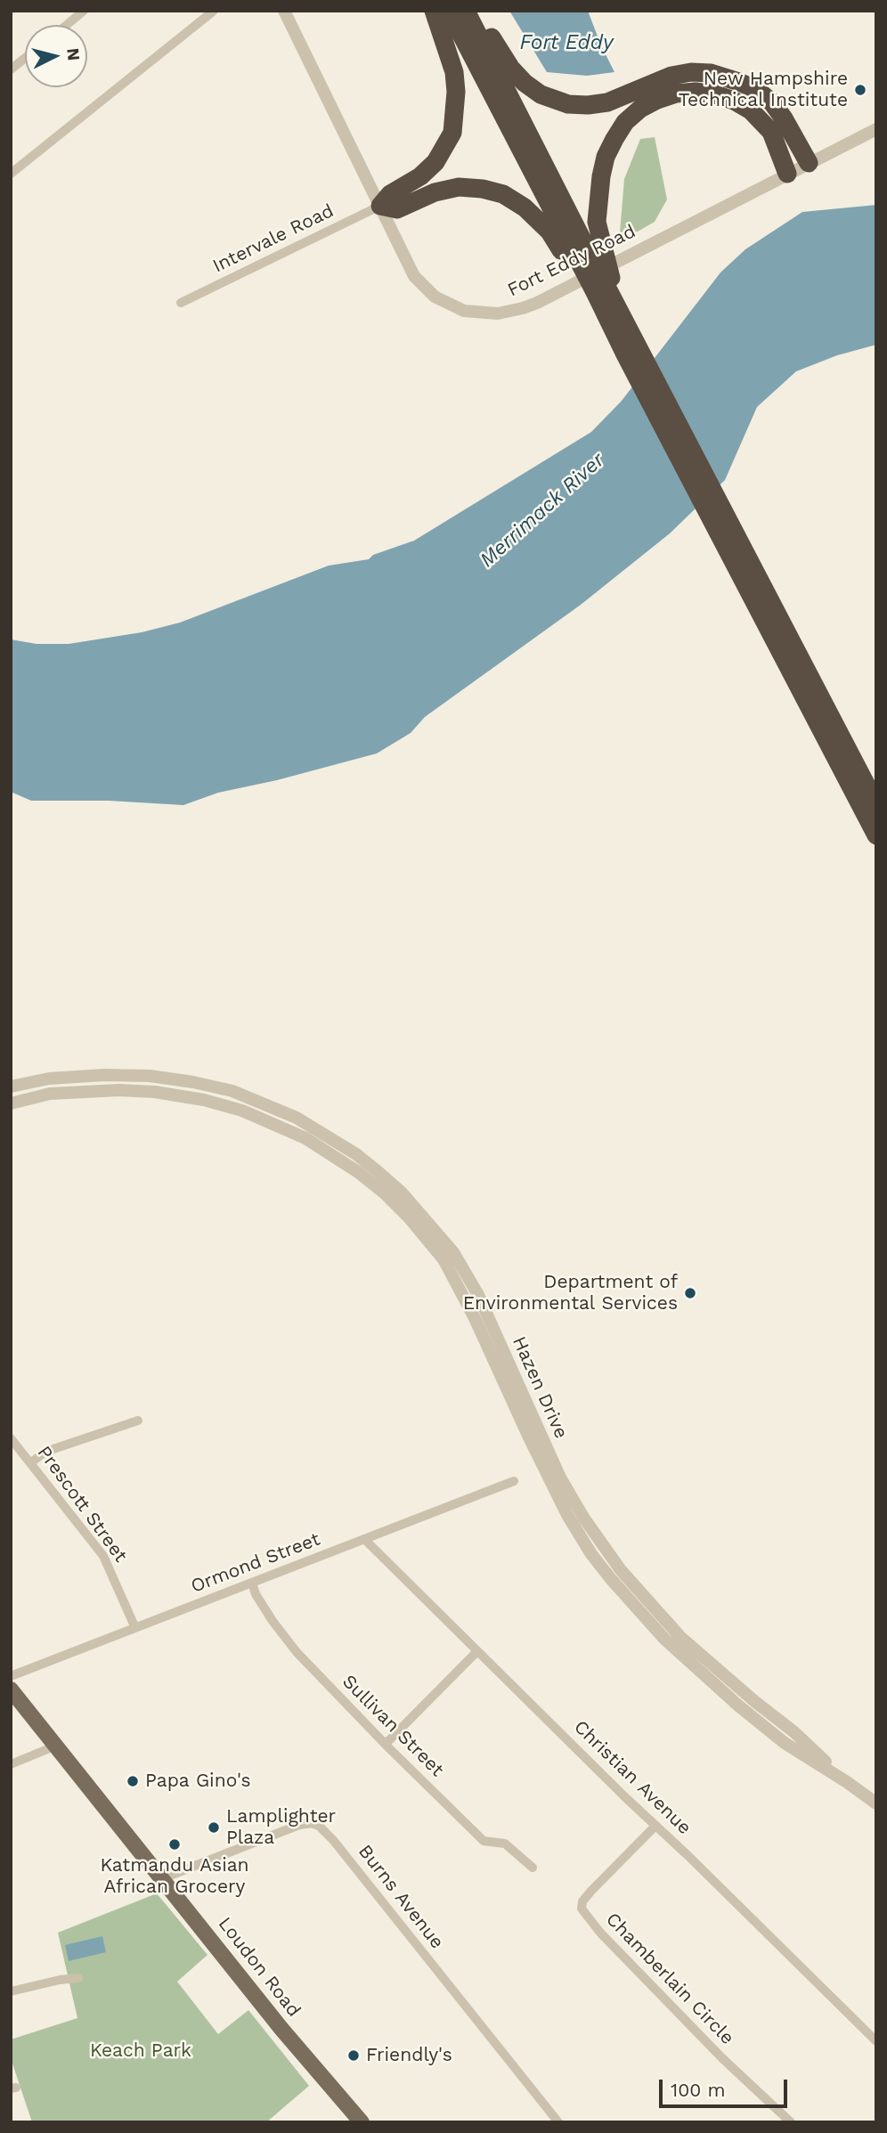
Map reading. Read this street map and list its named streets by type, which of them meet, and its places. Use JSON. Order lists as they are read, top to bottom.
{
  "streets": {
    "main road": ["Loudon Road"],
    "street": [
      "Intervale Road",
      "Fort Eddy Road",
      "Hazen Drive",
      "Prescott Street",
      "Ormond Street",
      "Sullivan Street",
      "Christian Avenue",
      "Burns Avenue",
      "Chamberlain Circle"
    ]
  },
  "crossings": [
    ["Intervale Road", "Fort Eddy Road"],
    ["Prescott Street", "Ormond Street"],
    ["Ormond Street", "Sullivan Street"],
    ["Ormond Street", "Christian Avenue"],
    ["Christian Avenue", "Chamberlain Circle"],
    ["Burns Avenue", "Loudon Road"]
  ],
  "water": ["Fort Eddy", "Merrimack River"],
  "parks": ["Keach Park"],
  "places": [
    "New Hampshire Technical Institute",
    "Department of Environmental Services",
    "Papa Gino's",
    "Lamplighter Plaza",
    "Katmandu Asian African Grocery",
    "Friendly's"
  ],
  "scale_bar": "100 m",
  "north": "right"
}
